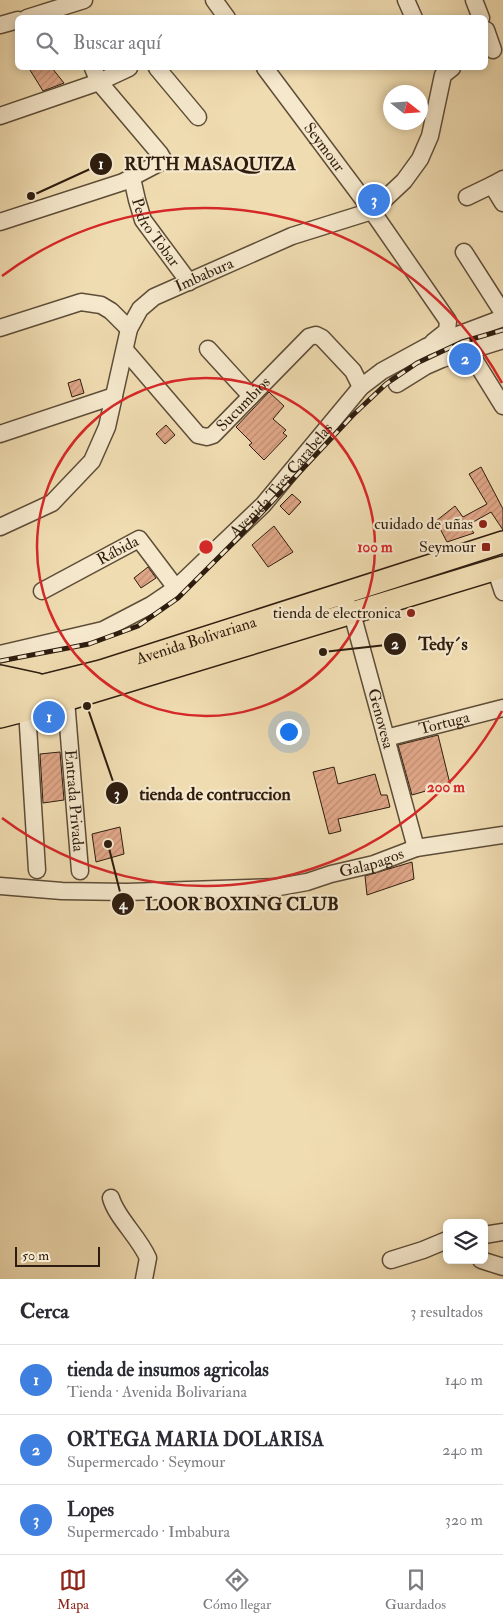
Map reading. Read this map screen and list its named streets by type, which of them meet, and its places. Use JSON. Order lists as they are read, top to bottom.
{
  "streets": {
    "main road": ["Avenida Bolivariana"],
    "street": [
      "Seymour",
      "Pedro Tobar",
      "Imbabura",
      "Sucumbios",
      "Avenida Tres Carabelas",
      "Rábida",
      "Genovesa",
      "Tortuga",
      "Entrada Privada",
      "Galapagos"
    ]
  },
  "crossings": [
    ["Seymour", "Imbabura"],
    ["Seymour", "Avenida Tres Carabelas"],
    ["Pedro Tobar", "Imbabura"],
    ["Imbabura", "Sucumbios"],
    ["Sucumbios", "Avenida Tres Carabelas"],
    ["Avenida Tres Carabelas", "Rábida"],
    ["Avenida Bolivariana", "Genovesa"],
    ["Avenida Bolivariana", "Entrada Privada"],
    ["Genovesa", "Tortuga"],
    ["Genovesa", "Galapagos"]
  ],
  "places": {
    "other": [
      "RUTH MASAQUIZA",
      "cuidado de uñas",
      "tienda de electronica",
      "Tedy´s",
      "tienda de contruccion",
      "LOOR BOXING CLUB"
    ],
    "transit": ["Seymour"]
  },
  "scale_bar": "50 m",
  "north": "right",
  "page": {
    "search": "Buscar aquí",
    "pins": ["3", "2", "1"],
    "scale": "50 m",
    "heading": ["Cerca", "3 resultados"],
    "list": [
      {
        "mark": "1",
        "name": "tienda de insumos agricolas",
        "note": "Tienda · Avenida Bolivariana",
        "value": "140 m"
      },
      {
        "mark": "2",
        "name": "ORTEGA MARIA DOLARISA",
        "note": "Supermercado · Seymour",
        "value": "240 m"
      },
      {
        "mark": "3",
        "name": "Lopes",
        "note": "Supermercado · Imbabura",
        "value": "320 m"
      }
    ],
    "nav": ["Mapa", "Cómo llegar", "Guardados"]
  },
  "rings": ["100 m", "200 m"]
}
